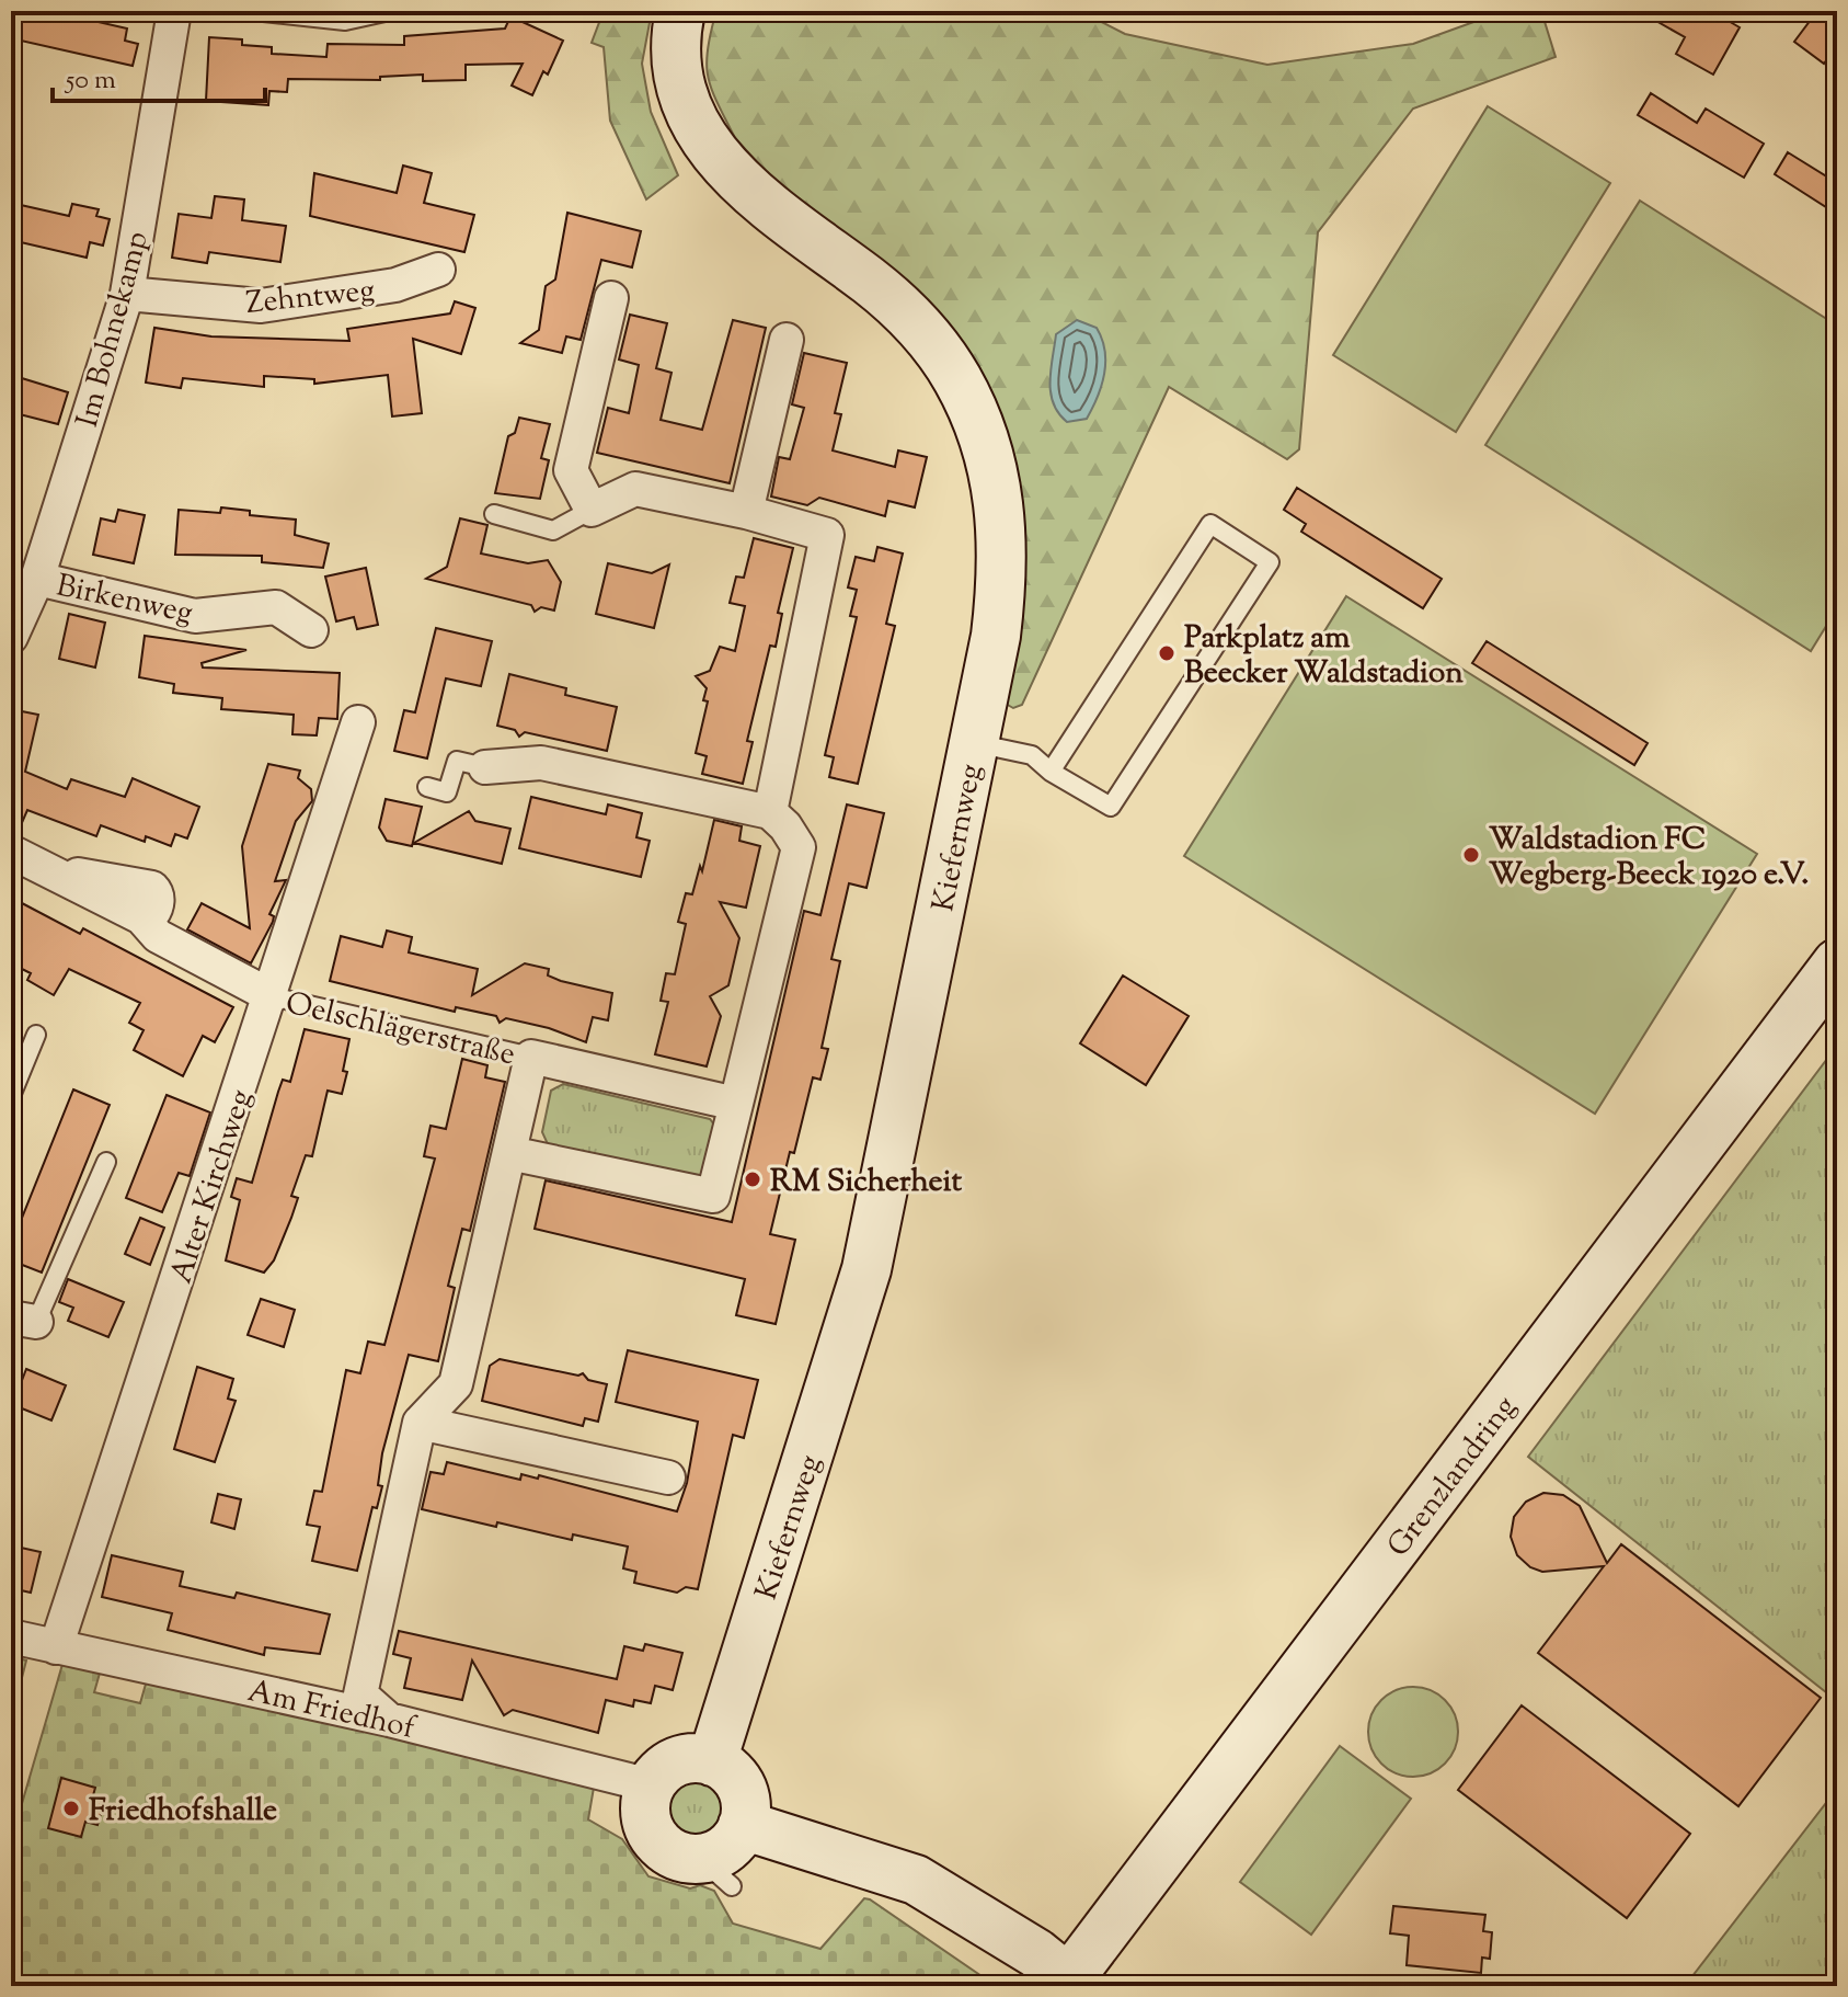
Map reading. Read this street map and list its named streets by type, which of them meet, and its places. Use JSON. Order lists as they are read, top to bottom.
{
  "streets": {
    "street": [
      "Zehntweg",
      "Im Bohnekamp",
      "Birkenweg",
      "Kiefernweg",
      "Oelschlägerstraße",
      "Alter Kirchweg",
      "Grenzlandring",
      "Am Friedhof"
    ]
  },
  "crossings": [
    ["Zehntweg", "Im Bohnekamp"],
    ["Im Bohnekamp", "Birkenweg"],
    ["Kiefernweg", "Am Friedhof"],
    ["Oelschlägerstraße", "Alter Kirchweg"],
    ["Alter Kirchweg", "Am Friedhof"]
  ],
  "places": [
    "Parkplatz am Beecker Waldstadion",
    "Waldstadion FC Wegberg-Beeck 1920 e.V.",
    "RM Sicherheit",
    "Friedhofshalle"
  ],
  "scale_bar": "50 m"
}
